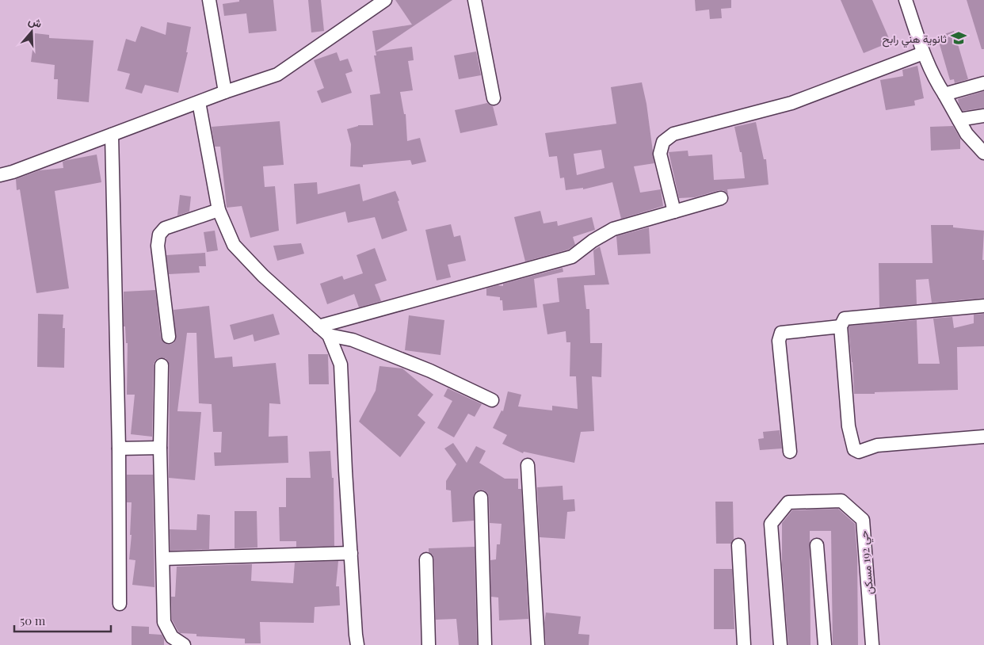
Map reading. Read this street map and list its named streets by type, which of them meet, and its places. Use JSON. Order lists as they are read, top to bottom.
{
  "streets": {
    "street": ["حي 192 مسكن"]
  },
  "places": {
    "school or university": ["ثانوية هني رابح"]
  },
  "scale_bar": "50 m",
  "north": "top"
}
